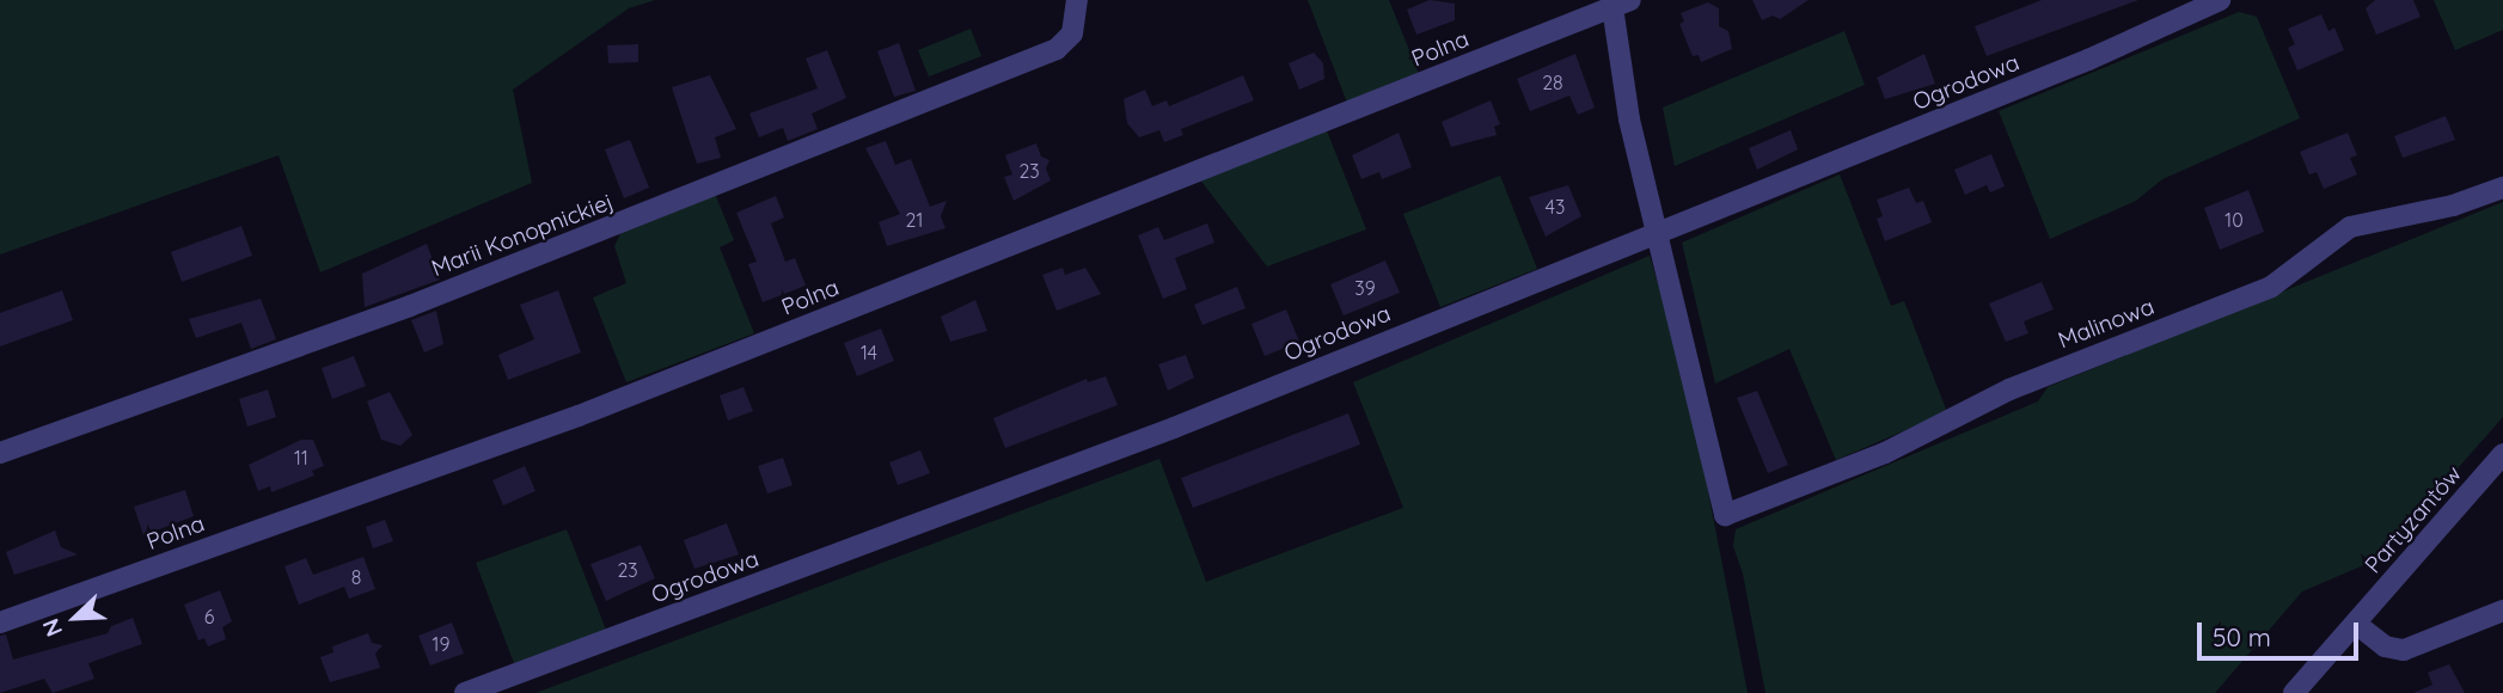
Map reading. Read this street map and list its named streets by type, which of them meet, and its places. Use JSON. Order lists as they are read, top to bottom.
{
  "streets": {
    "street": [
      "Polna",
      "Ogrodowa",
      "Marii Konopnickiej",
      "Malinowa",
      "Partyzantów"
    ]
  },
  "crossings": [
    ["Ogrodowa", "Malinowa"]
  ],
  "house_numbers": [
    "28",
    "23",
    "43",
    "21",
    "10",
    "39",
    "14",
    "11",
    "23",
    "8",
    "6",
    "19"
  ],
  "scale_bar": "50 m",
  "north": "bottom left"
}
